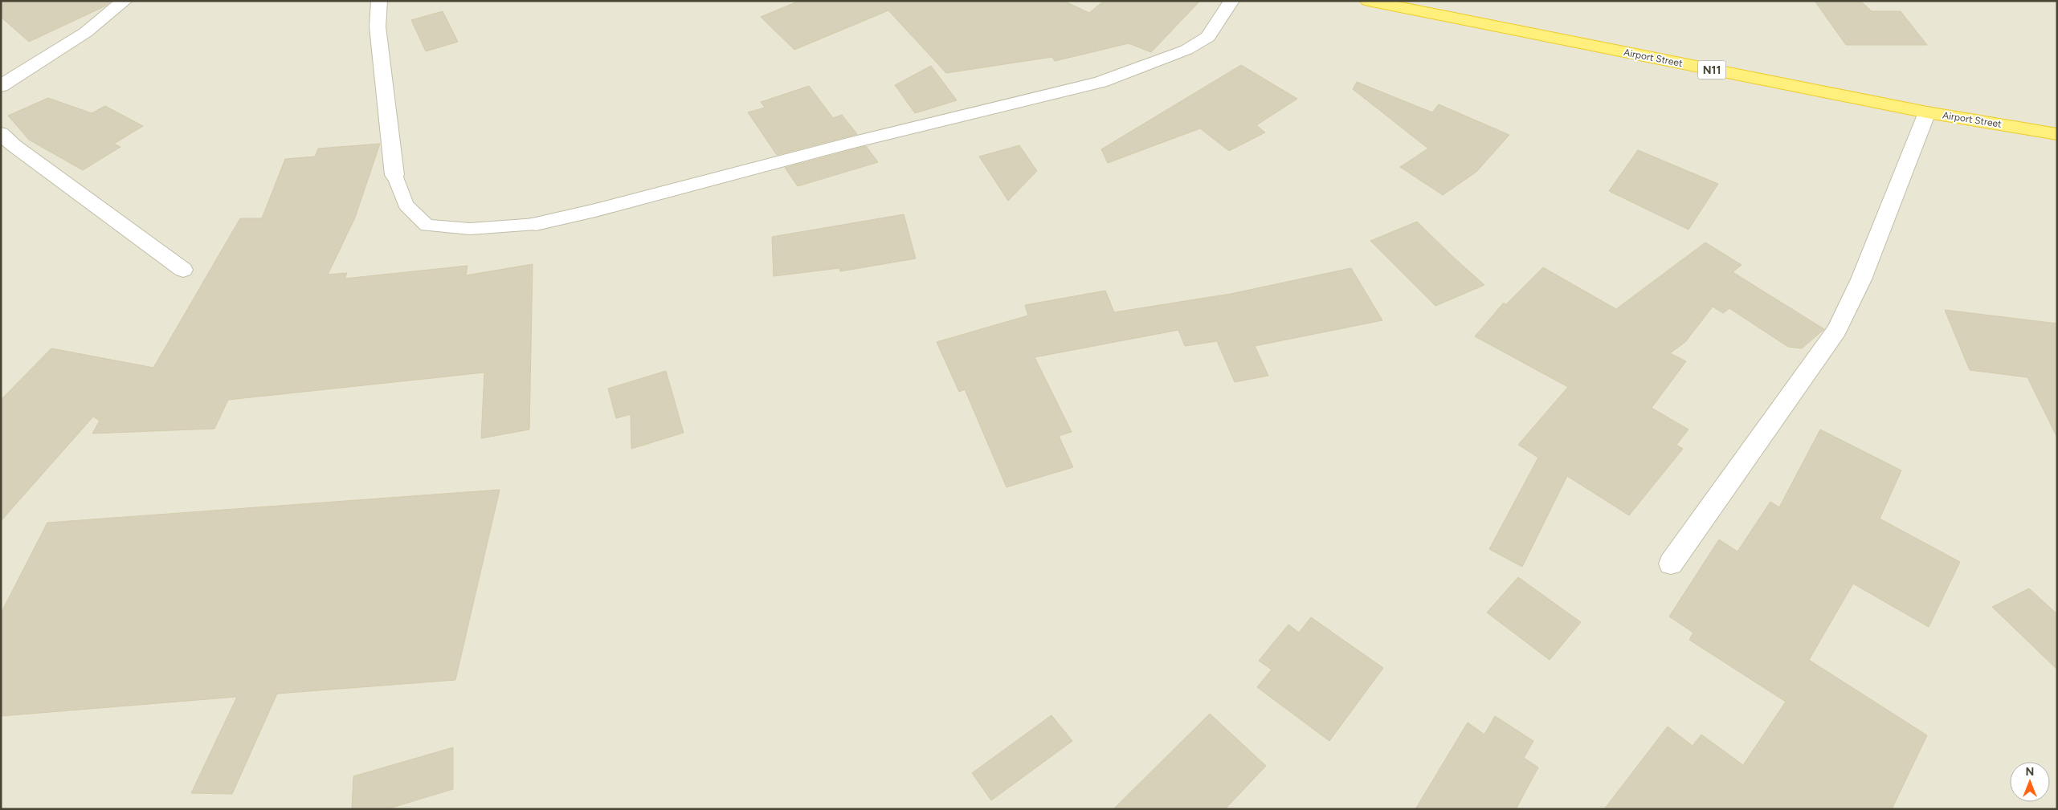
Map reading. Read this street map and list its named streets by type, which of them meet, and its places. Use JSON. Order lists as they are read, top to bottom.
{
  "streets": {
    "highway": ["Airport Street", "N11"]
  },
  "north": "top"
}
